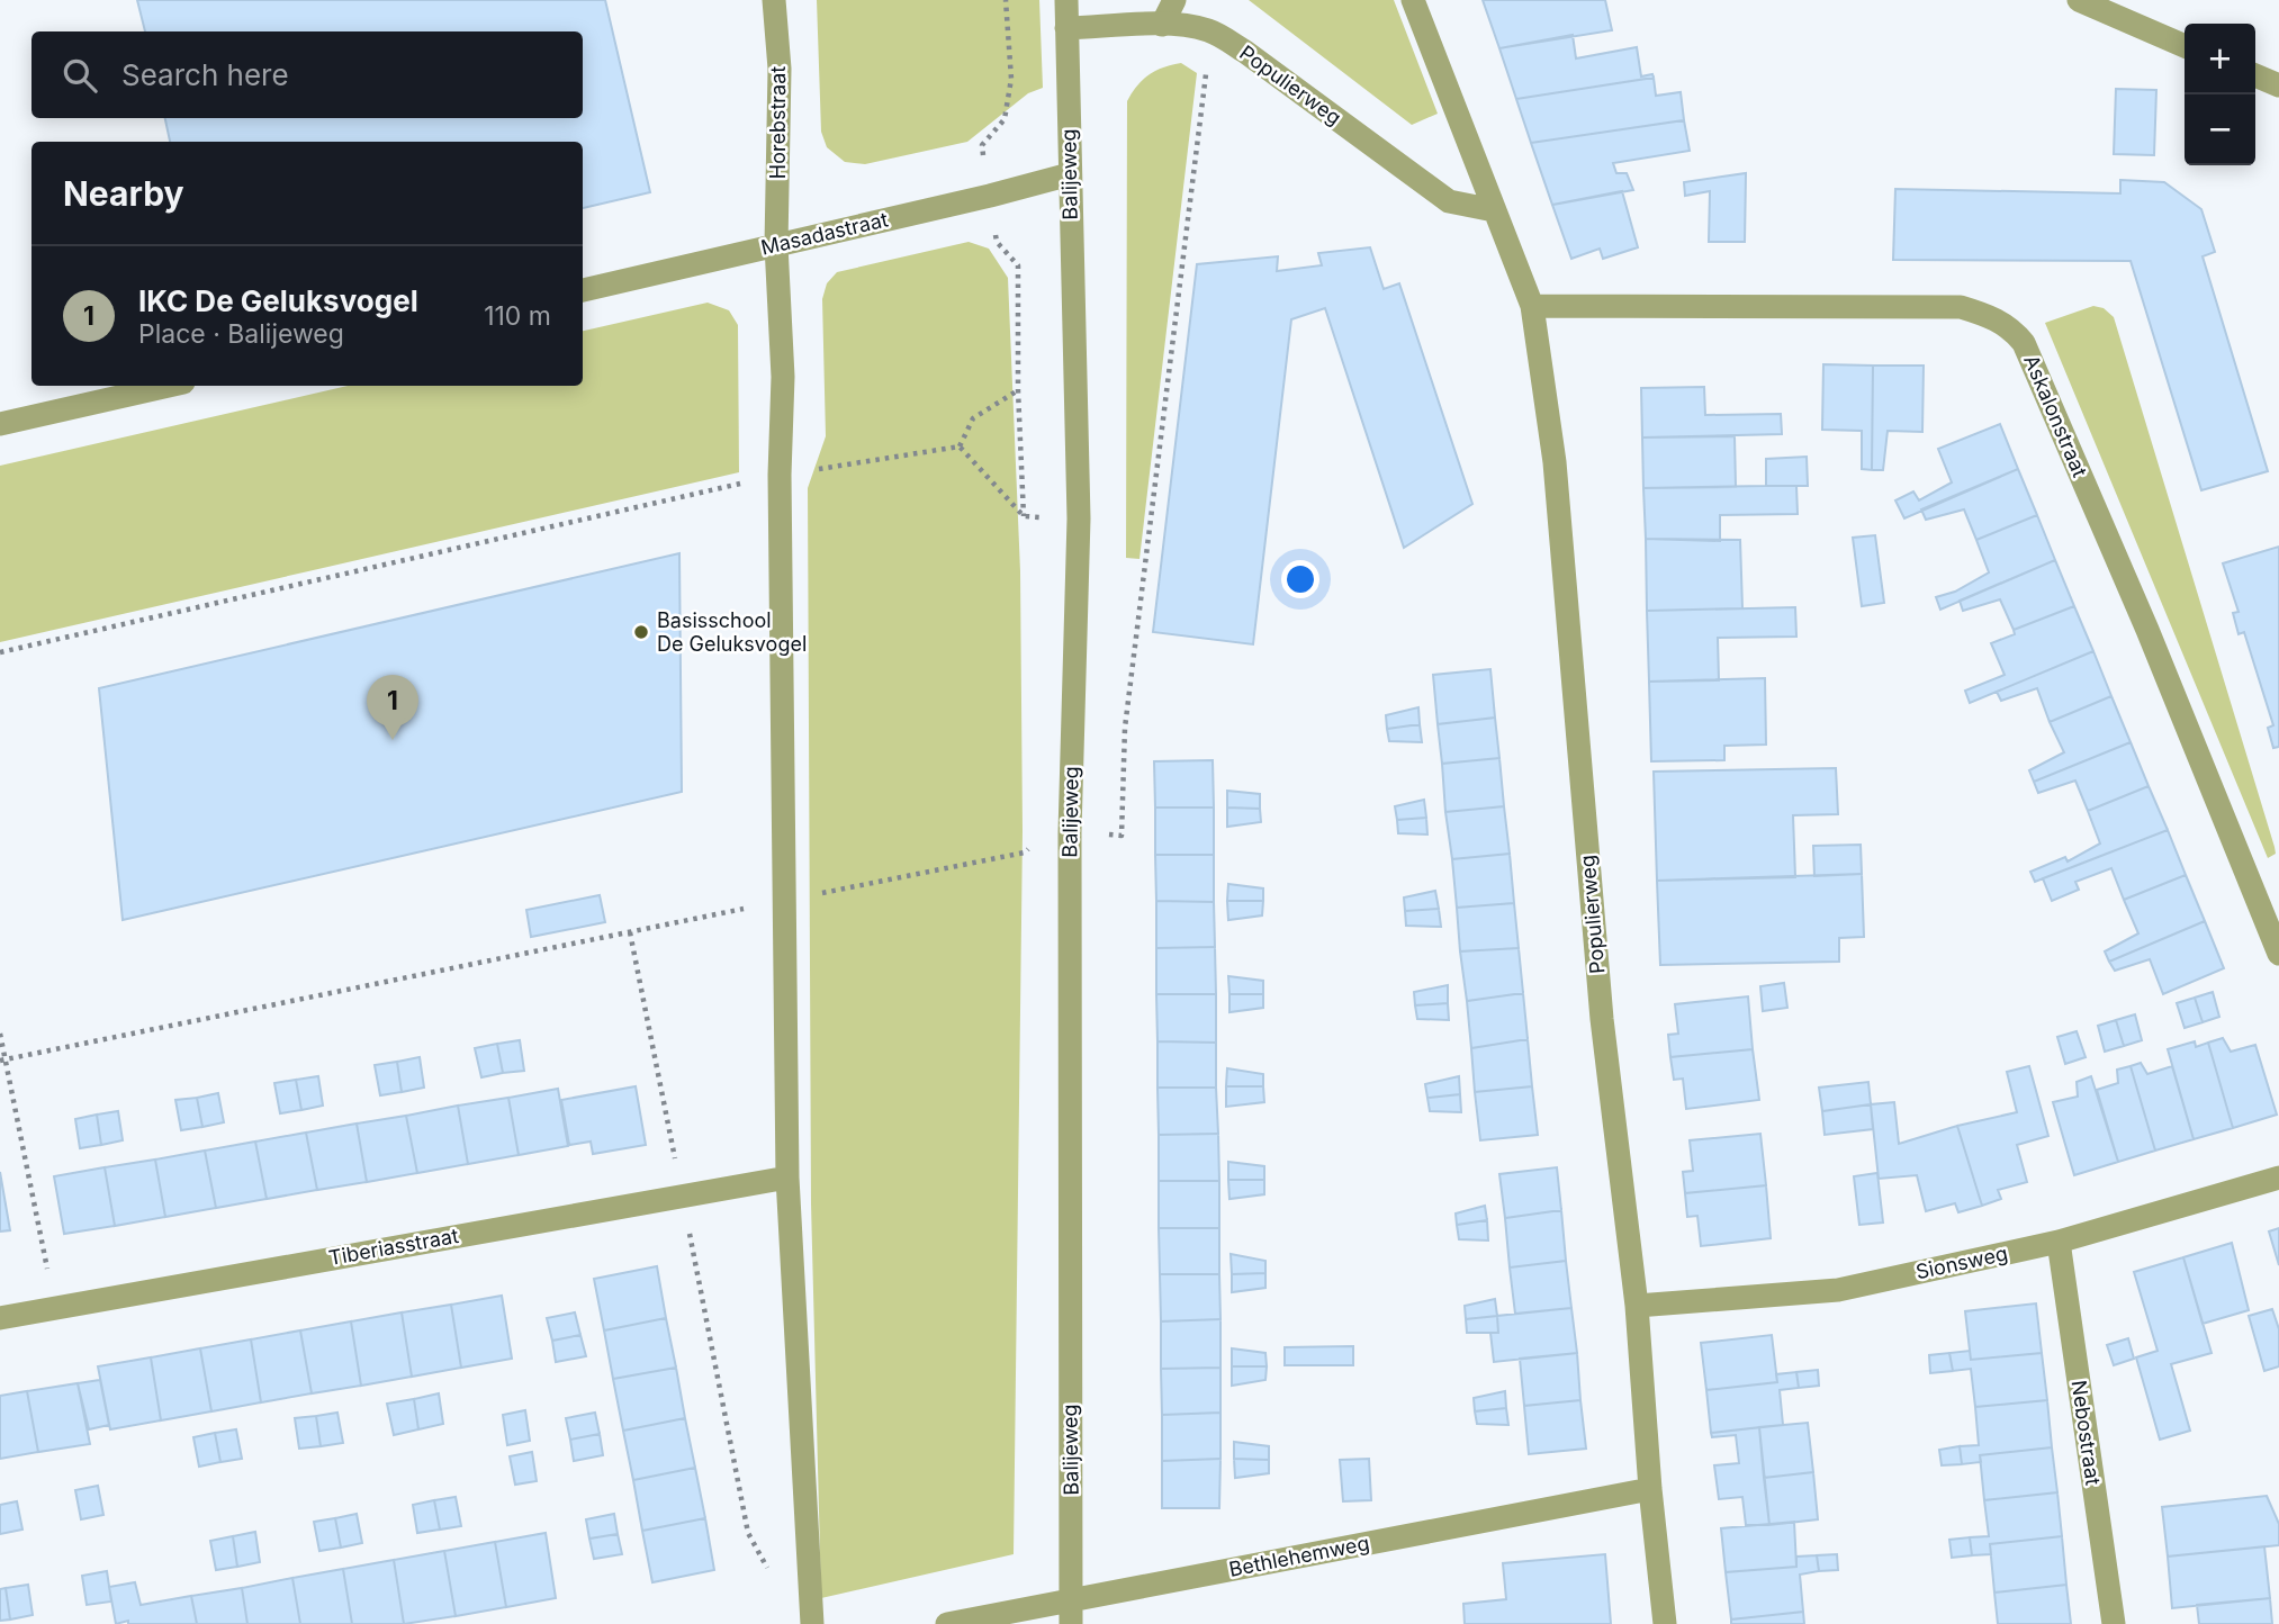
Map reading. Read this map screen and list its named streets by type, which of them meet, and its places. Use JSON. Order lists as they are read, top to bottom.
{
  "streets": {
    "street": [
      "Populierweg",
      "Horebstraat",
      "Balijeweg",
      "Masadastraat",
      "Askalonstraat",
      "Tiberiasstraat",
      "Sionsweg",
      "Nebostraat",
      "Bethlehemweg"
    ]
  },
  "crossings": [
    ["Populierweg", "Balijeweg"],
    ["Populierweg", "Askalonstraat"],
    ["Populierweg", "Sionsweg"],
    ["Populierweg", "Bethlehemweg"],
    ["Horebstraat", "Masadastraat"],
    ["Balijeweg", "Masadastraat"],
    ["Balijeweg", "Bethlehemweg"],
    ["Sionsweg", "Nebostraat"]
  ],
  "places": ["Basisschool De Geluksvogel"],
  "page": {
    "map_buttons": ["+", "−"],
    "search": "Search here",
    "heading": "Nearby",
    "list": [
      {
        "mark": "1",
        "name": "IKC De Geluksvogel",
        "note": "Place · Balijeweg",
        "value": "110 m"
      }
    ],
    "pins": "1"
  }
}
